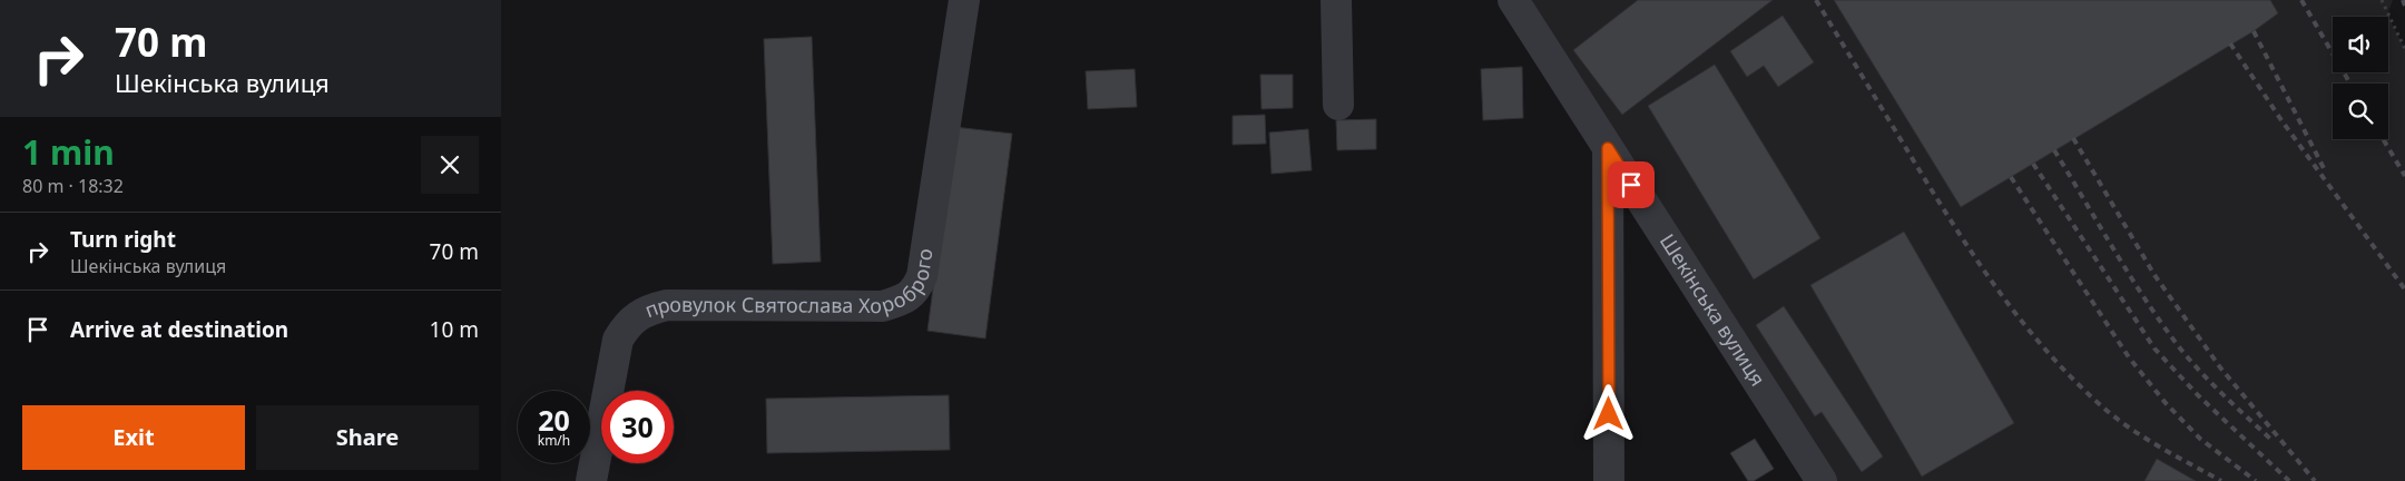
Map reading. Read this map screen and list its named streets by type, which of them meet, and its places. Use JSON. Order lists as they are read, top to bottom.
{
  "streets": {
    "street": ["провулок Святослава Хороброго", "Шекінська вулиця"]
  },
  "page": {
    "turn": ["70 m", "Шекінська вулиця"],
    "heading": ["1 min", "80 m · 18:32"],
    "list": [
      {
        "name": "Turn right",
        "note": "Шекінська вулиця",
        "value": "70 m"
      },
      {
        "name": "Arrive at destination",
        "value": "10 m"
      }
    ],
    "speed": "20 km/h",
    "limit": "30",
    "buttons": ["Exit", "Share"]
  }
}
